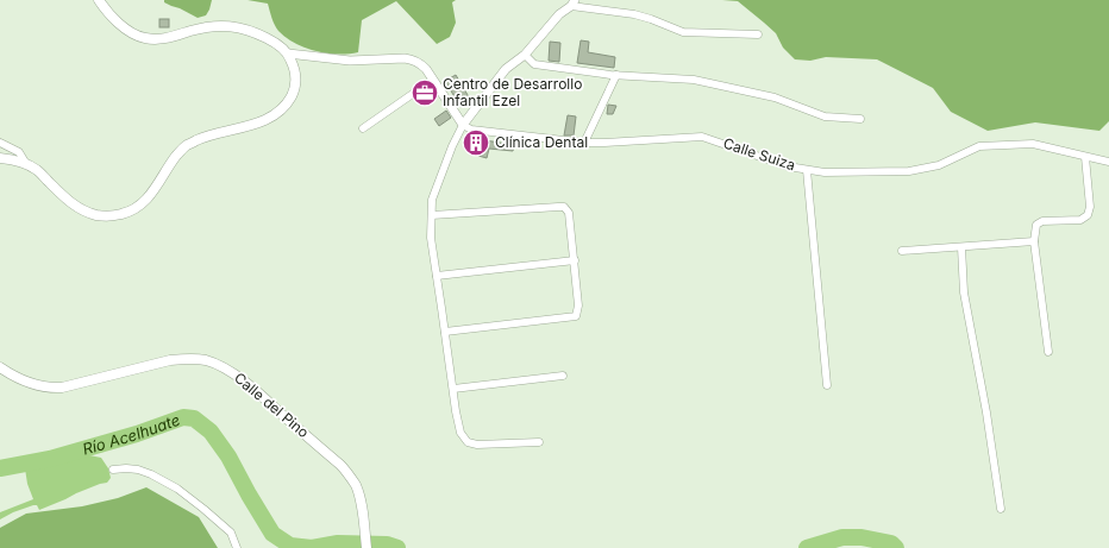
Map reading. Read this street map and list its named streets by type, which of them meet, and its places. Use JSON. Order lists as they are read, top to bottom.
{
  "streets": {
    "main road": ["Calle del Pino"],
    "street": ["Calle Suiza"]
  },
  "water": ["Río Acelhuate"],
  "places": {
    "office": ["Centro de Desarrollo Infantil Ezel"],
    "building": ["Clínica Dental"]
  }
}
